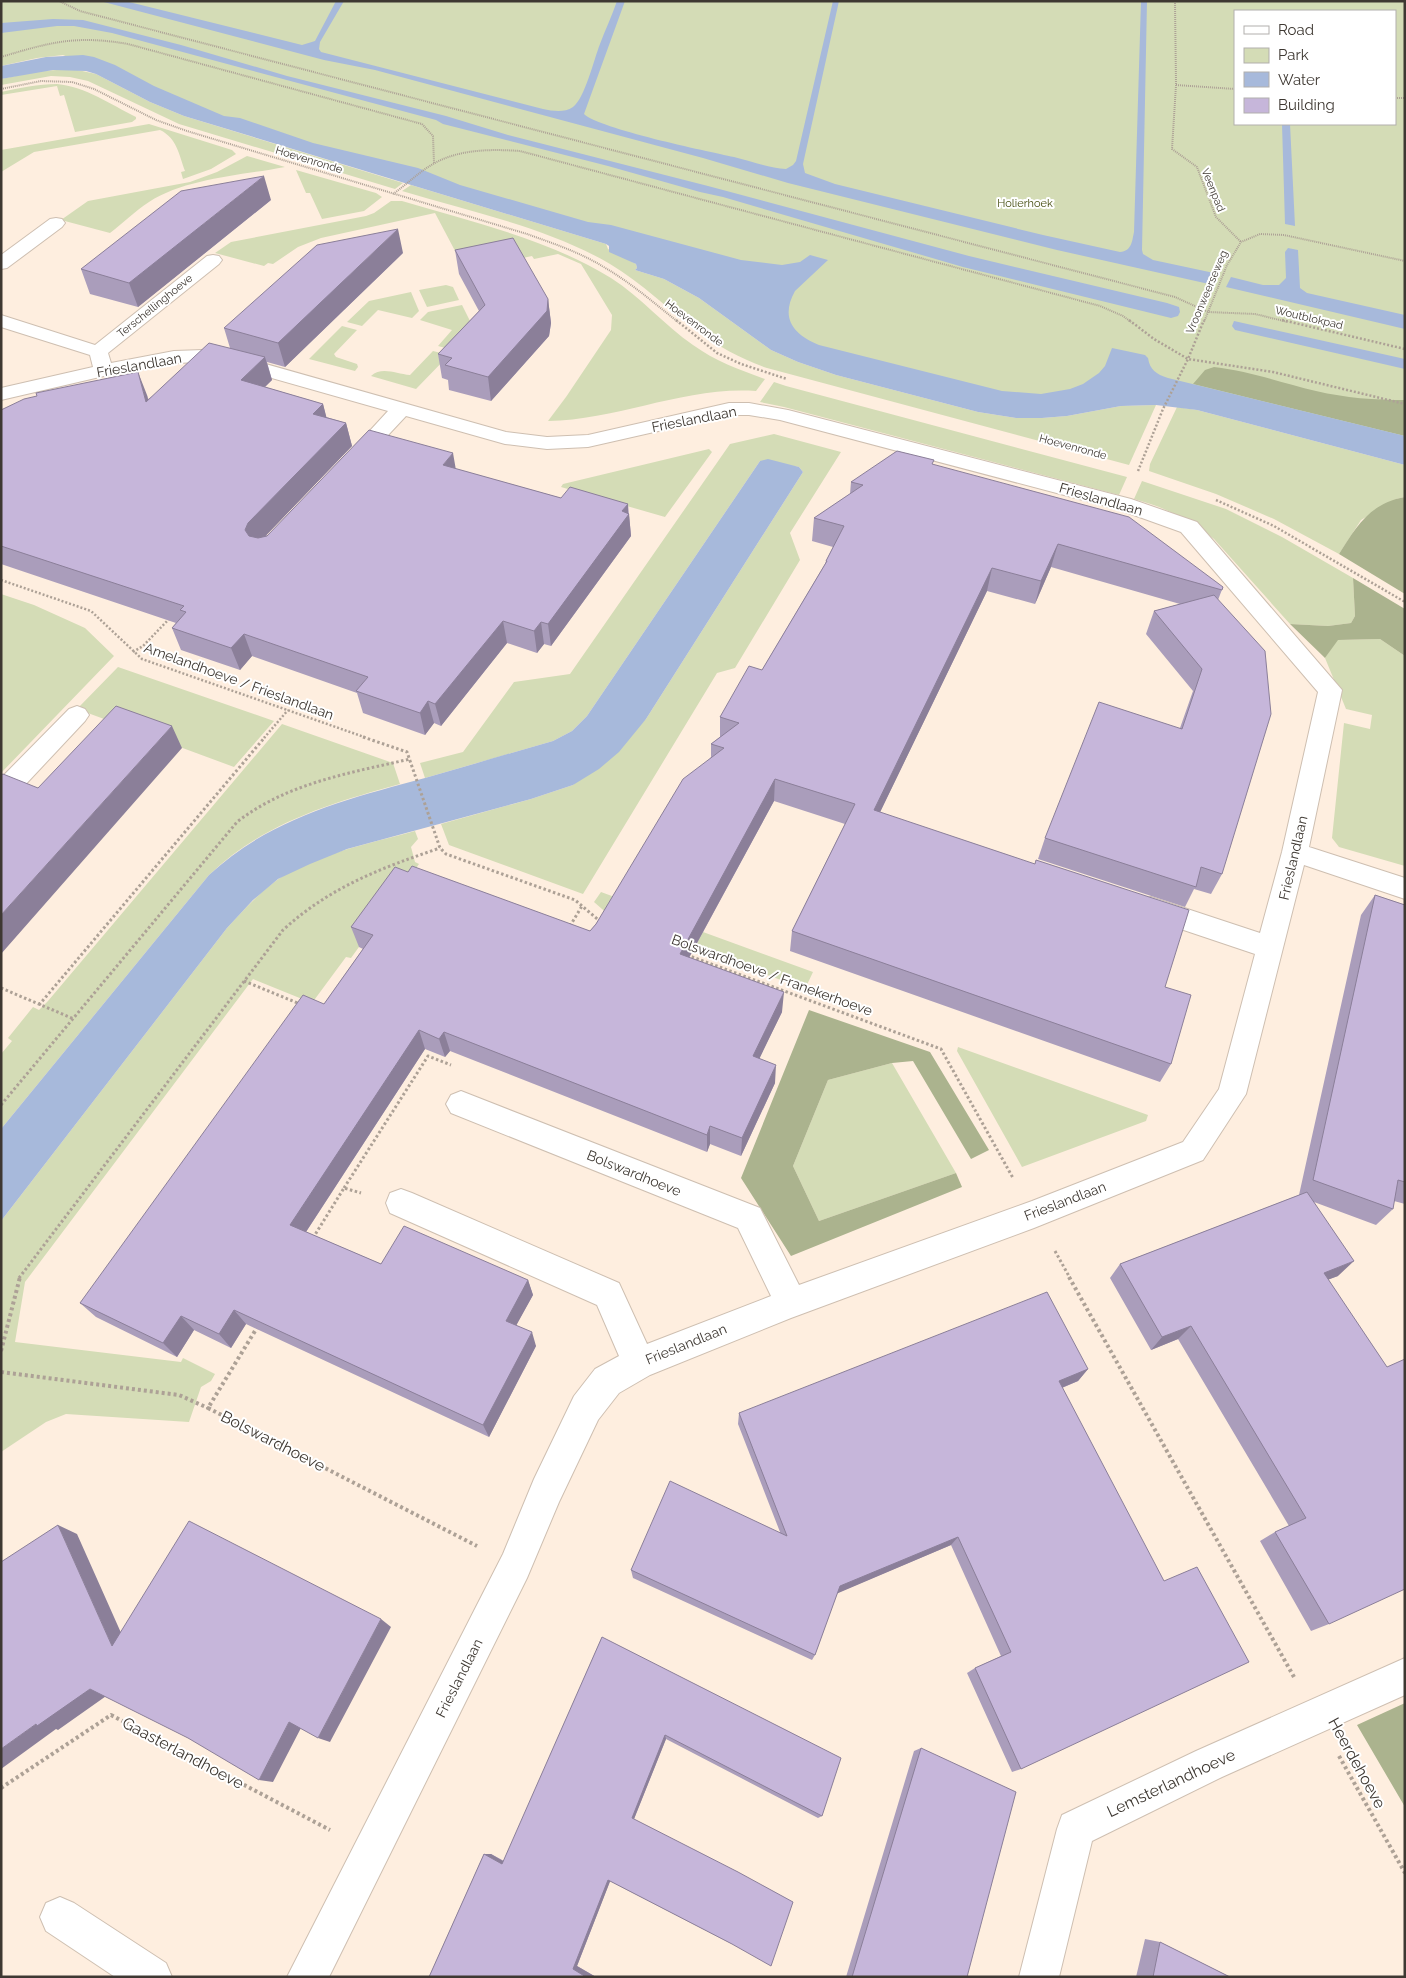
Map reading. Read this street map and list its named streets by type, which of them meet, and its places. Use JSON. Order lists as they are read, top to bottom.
{
  "streets": {
    "street": [
      "Terschellinghoeve",
      "Frieslandlaan",
      "Bolswardhoeve",
      "Lemsterlandhoeve"
    ],
    "path": [
      "Hoevenronde",
      "Veenpad",
      "Vroonweerseweg",
      "Woutblokpad",
      "Amelandhoeve / Frieslandlaan",
      "Bolswardhoeve / Franekerhoeve",
      "Gaasterlandhoeve",
      "Heerdehoeve"
    ]
  },
  "crossings": [
    ["Veenpad", "Vroonweerseweg"],
    ["Vroonweerseweg", "Woutblokpad"],
    ["Vroonweerseweg", "Frieslandlaan"],
    ["Terschellinghoeve", "Frieslandlaan"],
    ["Frieslandlaan", "Bolswardhoeve / Franekerhoeve"],
    ["Frieslandlaan", "Bolswardhoeve"],
    ["Frieslandlaan", "Gaasterlandhoeve"],
    ["Bolswardhoeve / Franekerhoeve", "Heerdehoeve"],
    ["Bolswardhoeve / Franekerhoeve", "Lemsterlandhoeve"],
    ["Heerdehoeve", "Lemsterlandhoeve"]
  ],
  "parks": ["Holierhoek"],
  "legend": [
    "Road",
    "Park",
    "Water",
    "Building"
  ]
}
